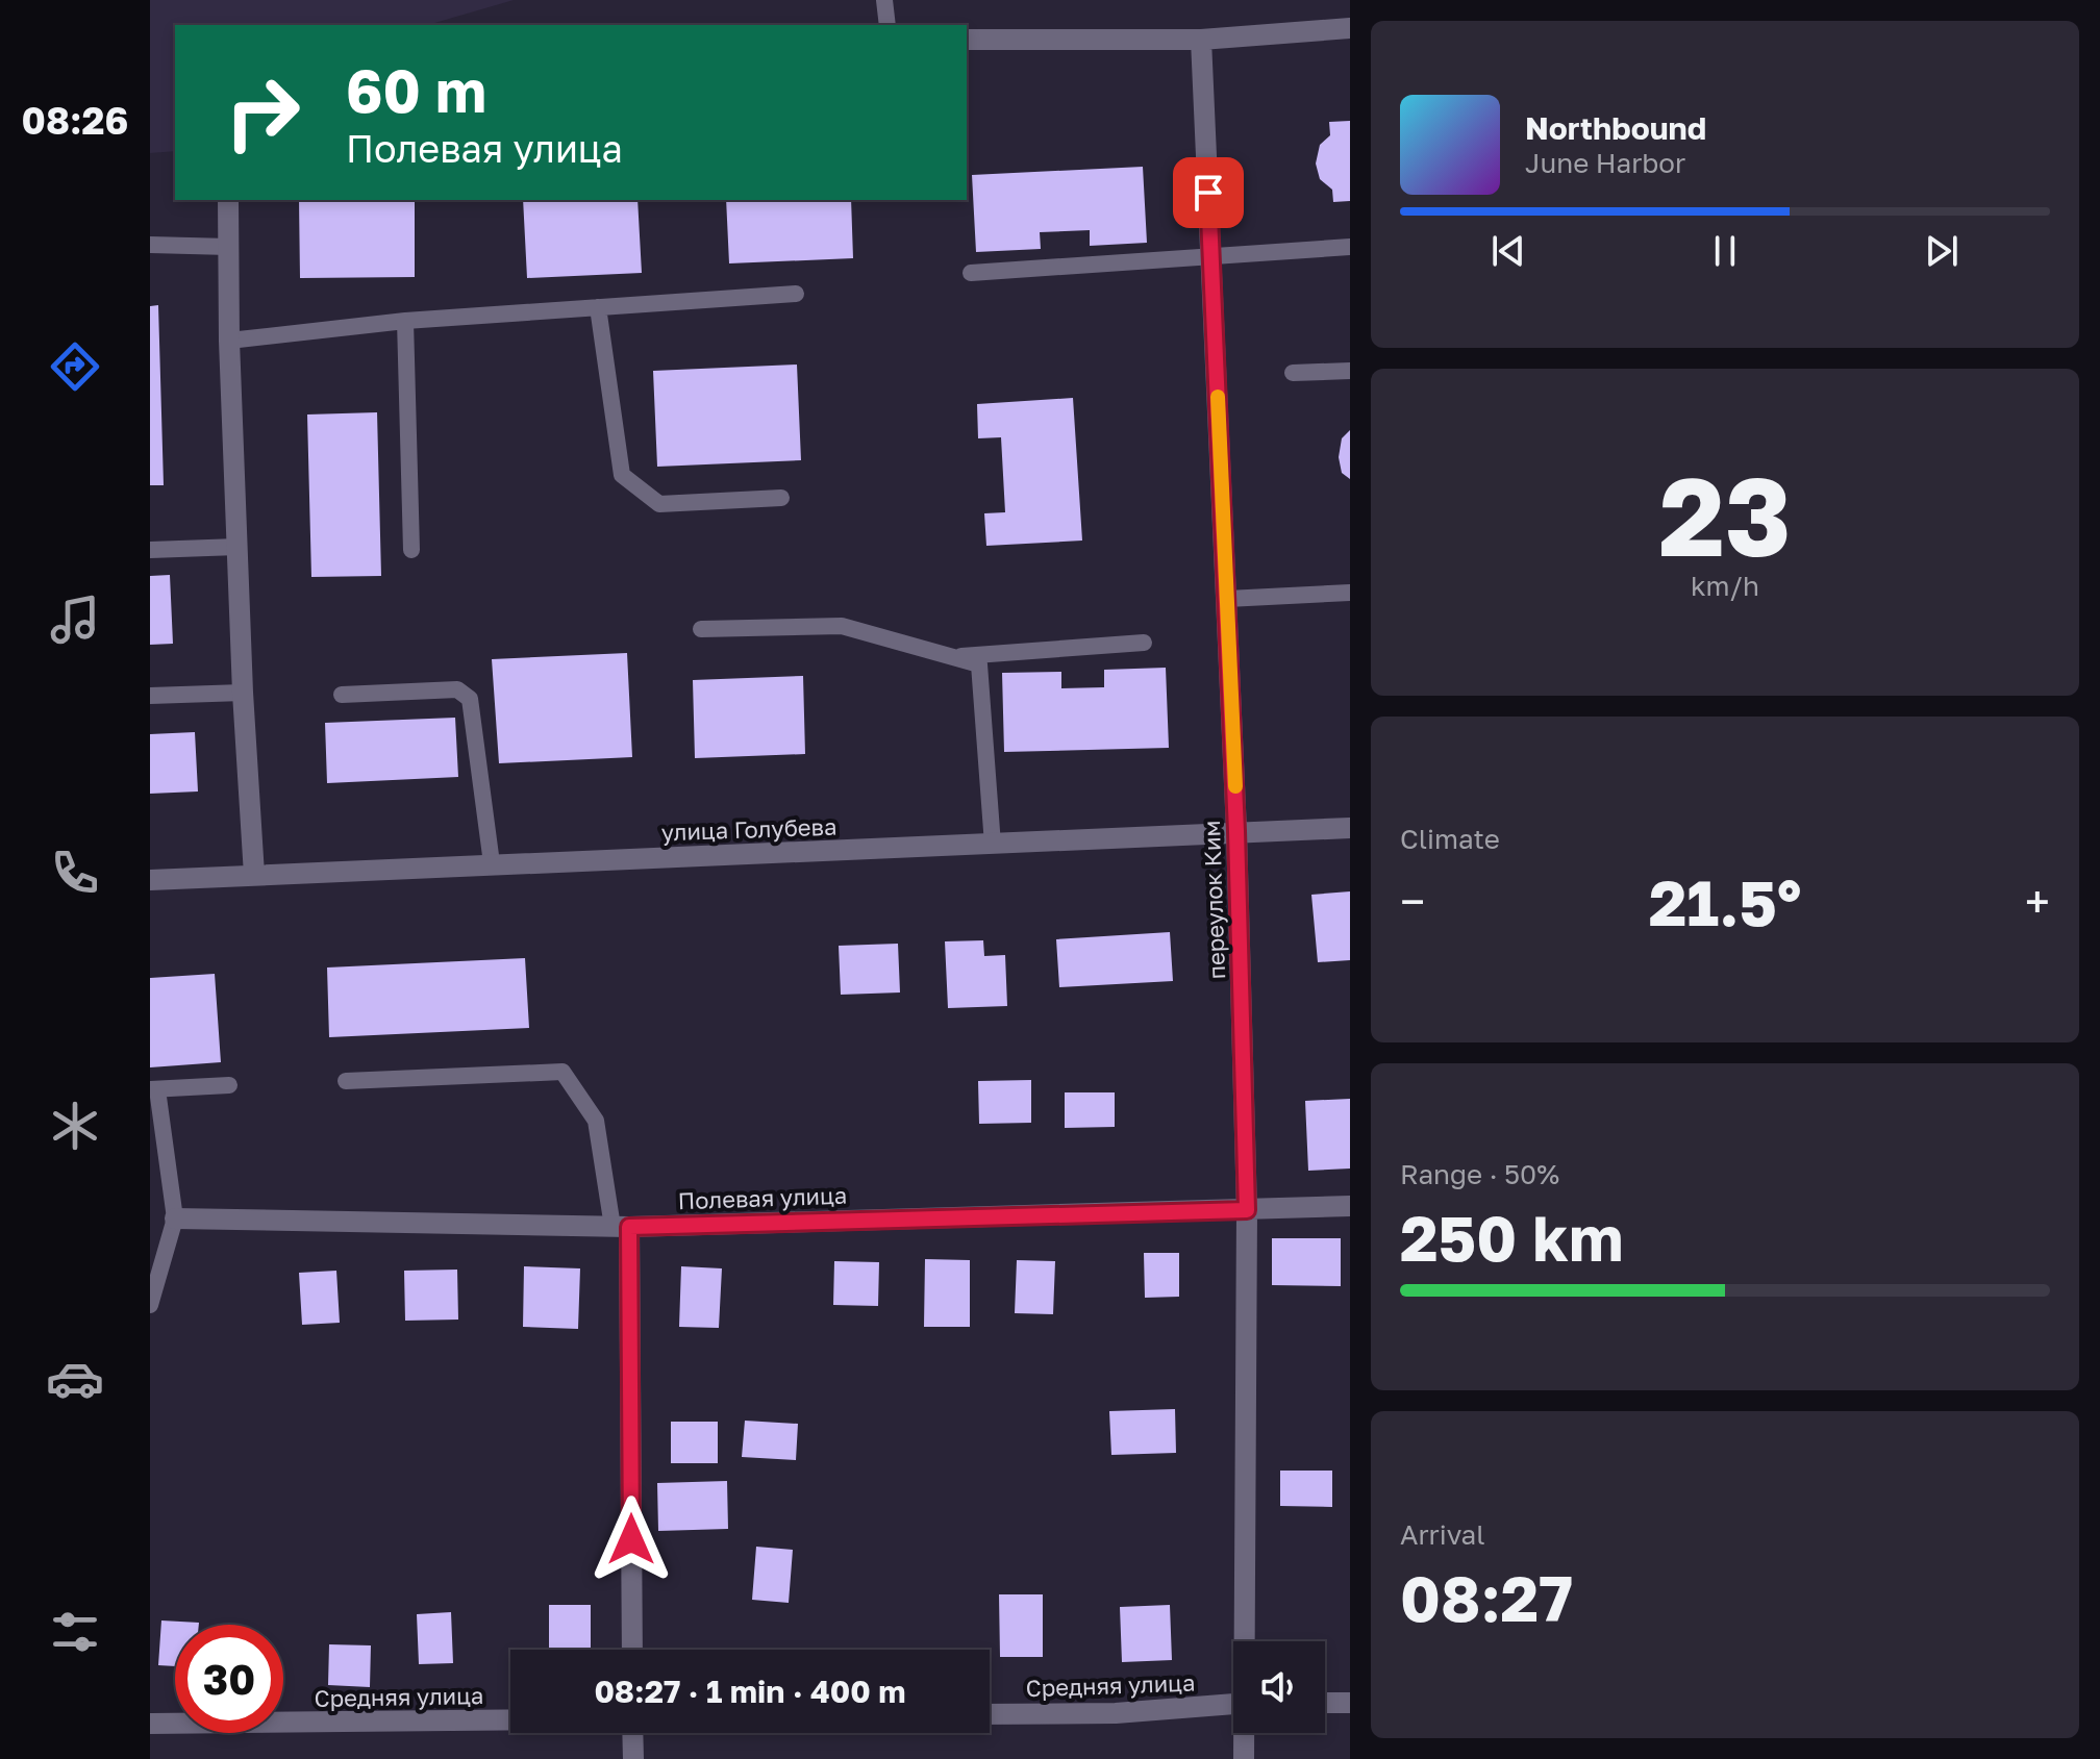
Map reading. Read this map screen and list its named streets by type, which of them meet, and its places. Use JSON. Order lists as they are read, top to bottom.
{
  "streets": {
    "street": [
      "улица Голубева",
      "переулок Ким",
      "Полевая улица",
      "Средняя улица"
    ]
  },
  "crossings": [
    ["улица Голубева", "переулок Ким"],
    ["переулок Ким", "Полевая улица"]
  ],
  "page": {
    "tabs": "08:26",
    "turn": ["60 m", "Полевая улица"],
    "song": ["Northbound", "June Harbor"],
    "tile": [
      ["23", "km/h"],
      "Climate",
      ["Range · 50%", "250 km"],
      ["Arrival", "08:27"]
    ],
    "heat": ["−", "21.5°", "+"],
    "limit": "30",
    "trip": "08:27 · 1 min · 400 m"
  }
}
